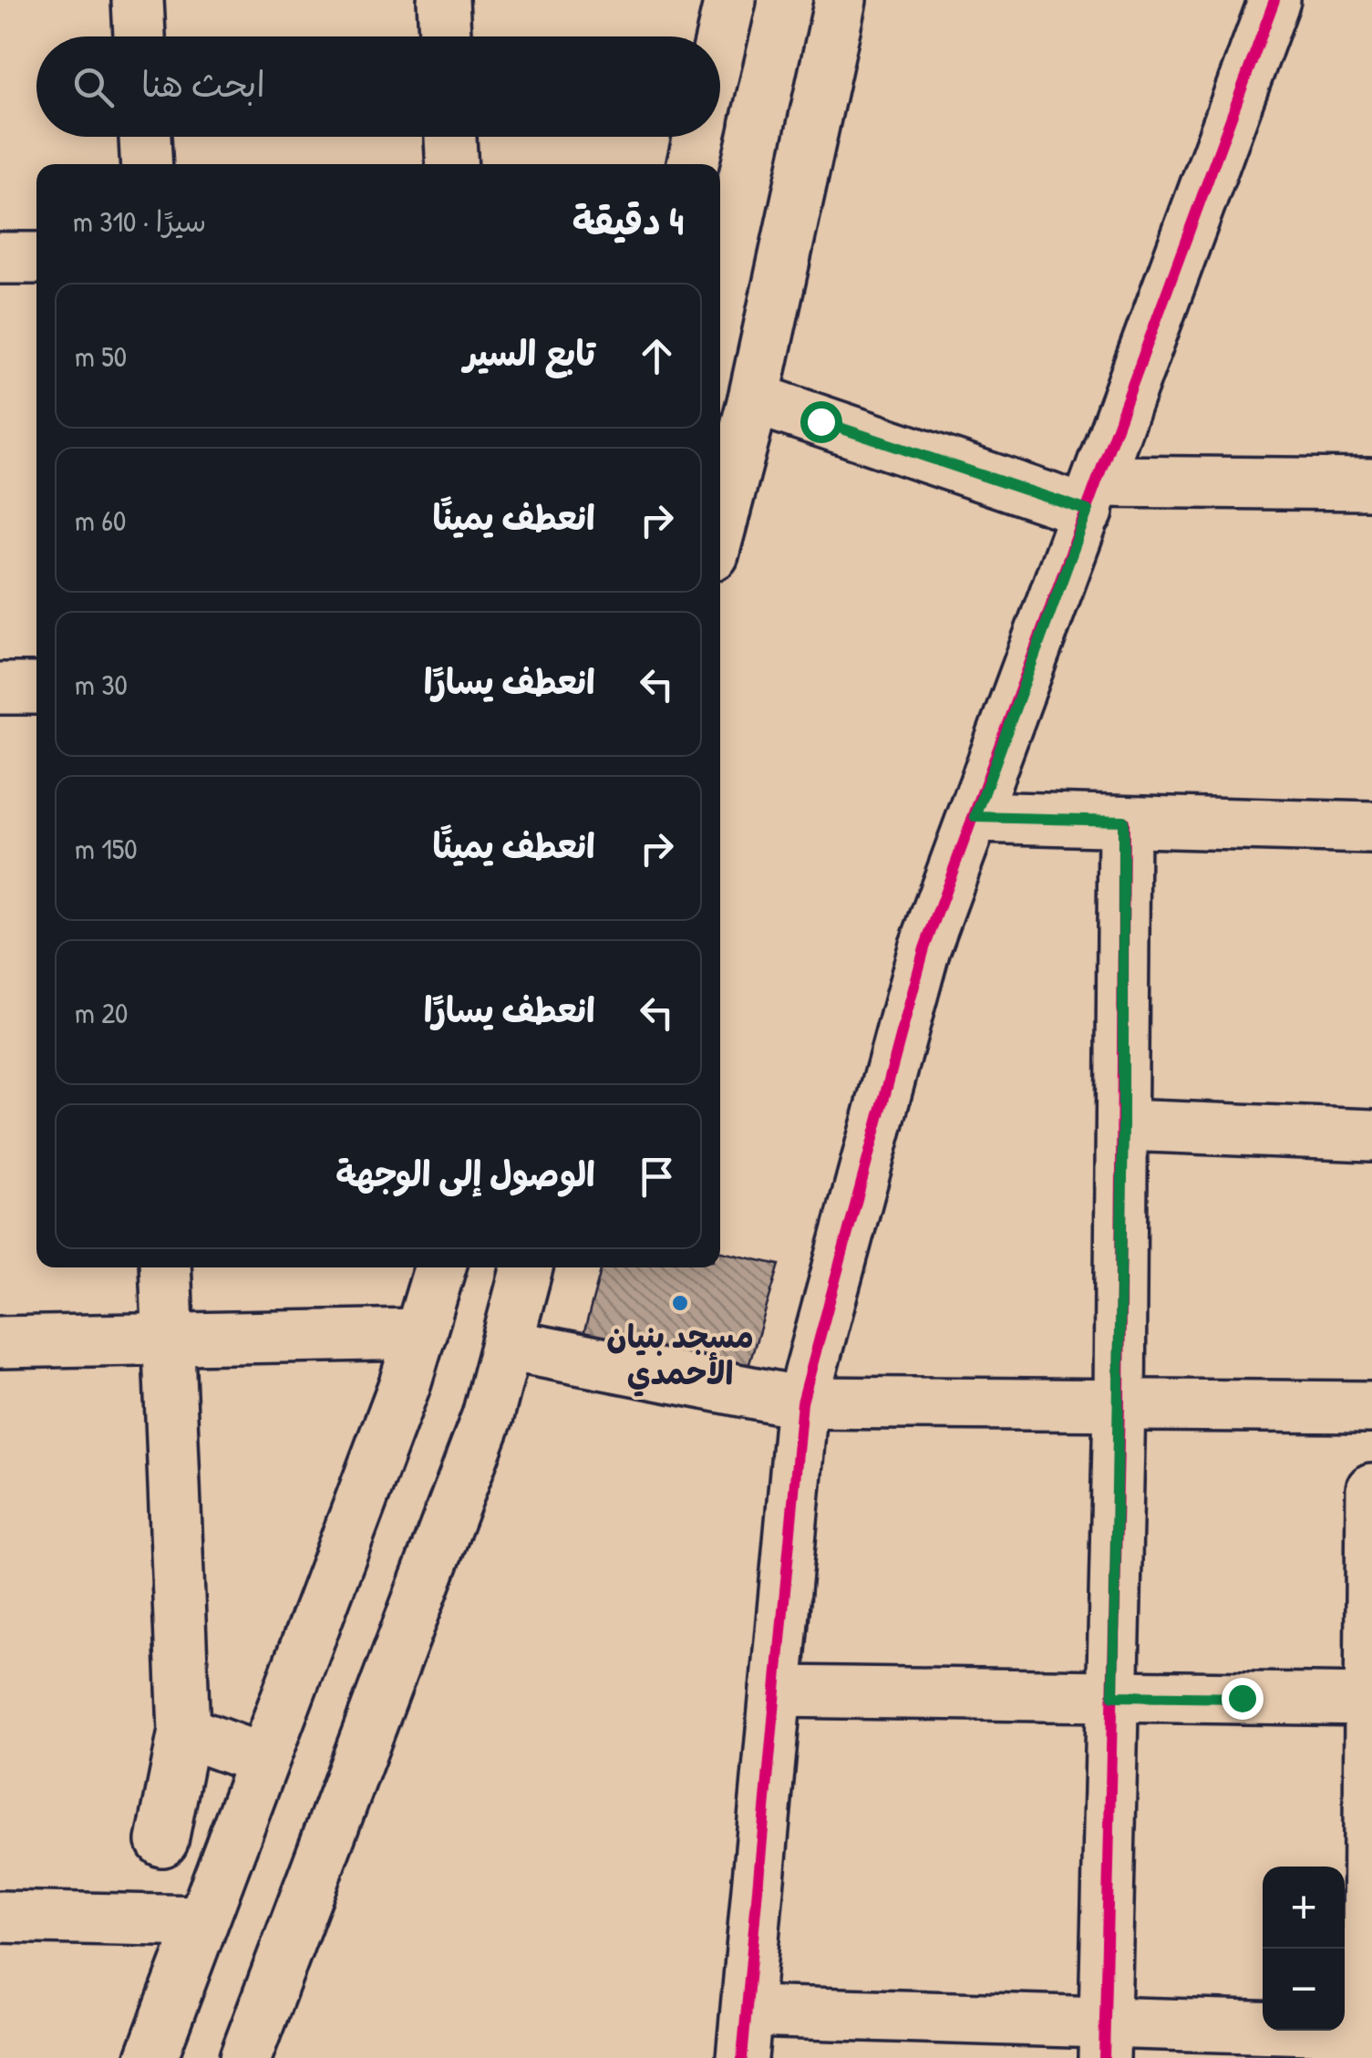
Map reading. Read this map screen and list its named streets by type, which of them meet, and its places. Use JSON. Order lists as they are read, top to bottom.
{
  "places": ["مسجد بنيان الأحمدي"],
  "page": {
    "search": "ابحث هنا",
    "heading": ["4 دقيقة", "سيرًا · 310 m"],
    "list": [
      ["تابع السير", "50 m"],
      ["انعطف يمينًا", "60 m"],
      ["انعطف يسارًا", "30 m"],
      ["انعطف يمينًا", "150 m"],
      ["انعطف يسارًا", "20 m"],
      "الوصول إلى الوجهة"
    ],
    "map_buttons": ["+", "−"]
  }
}
